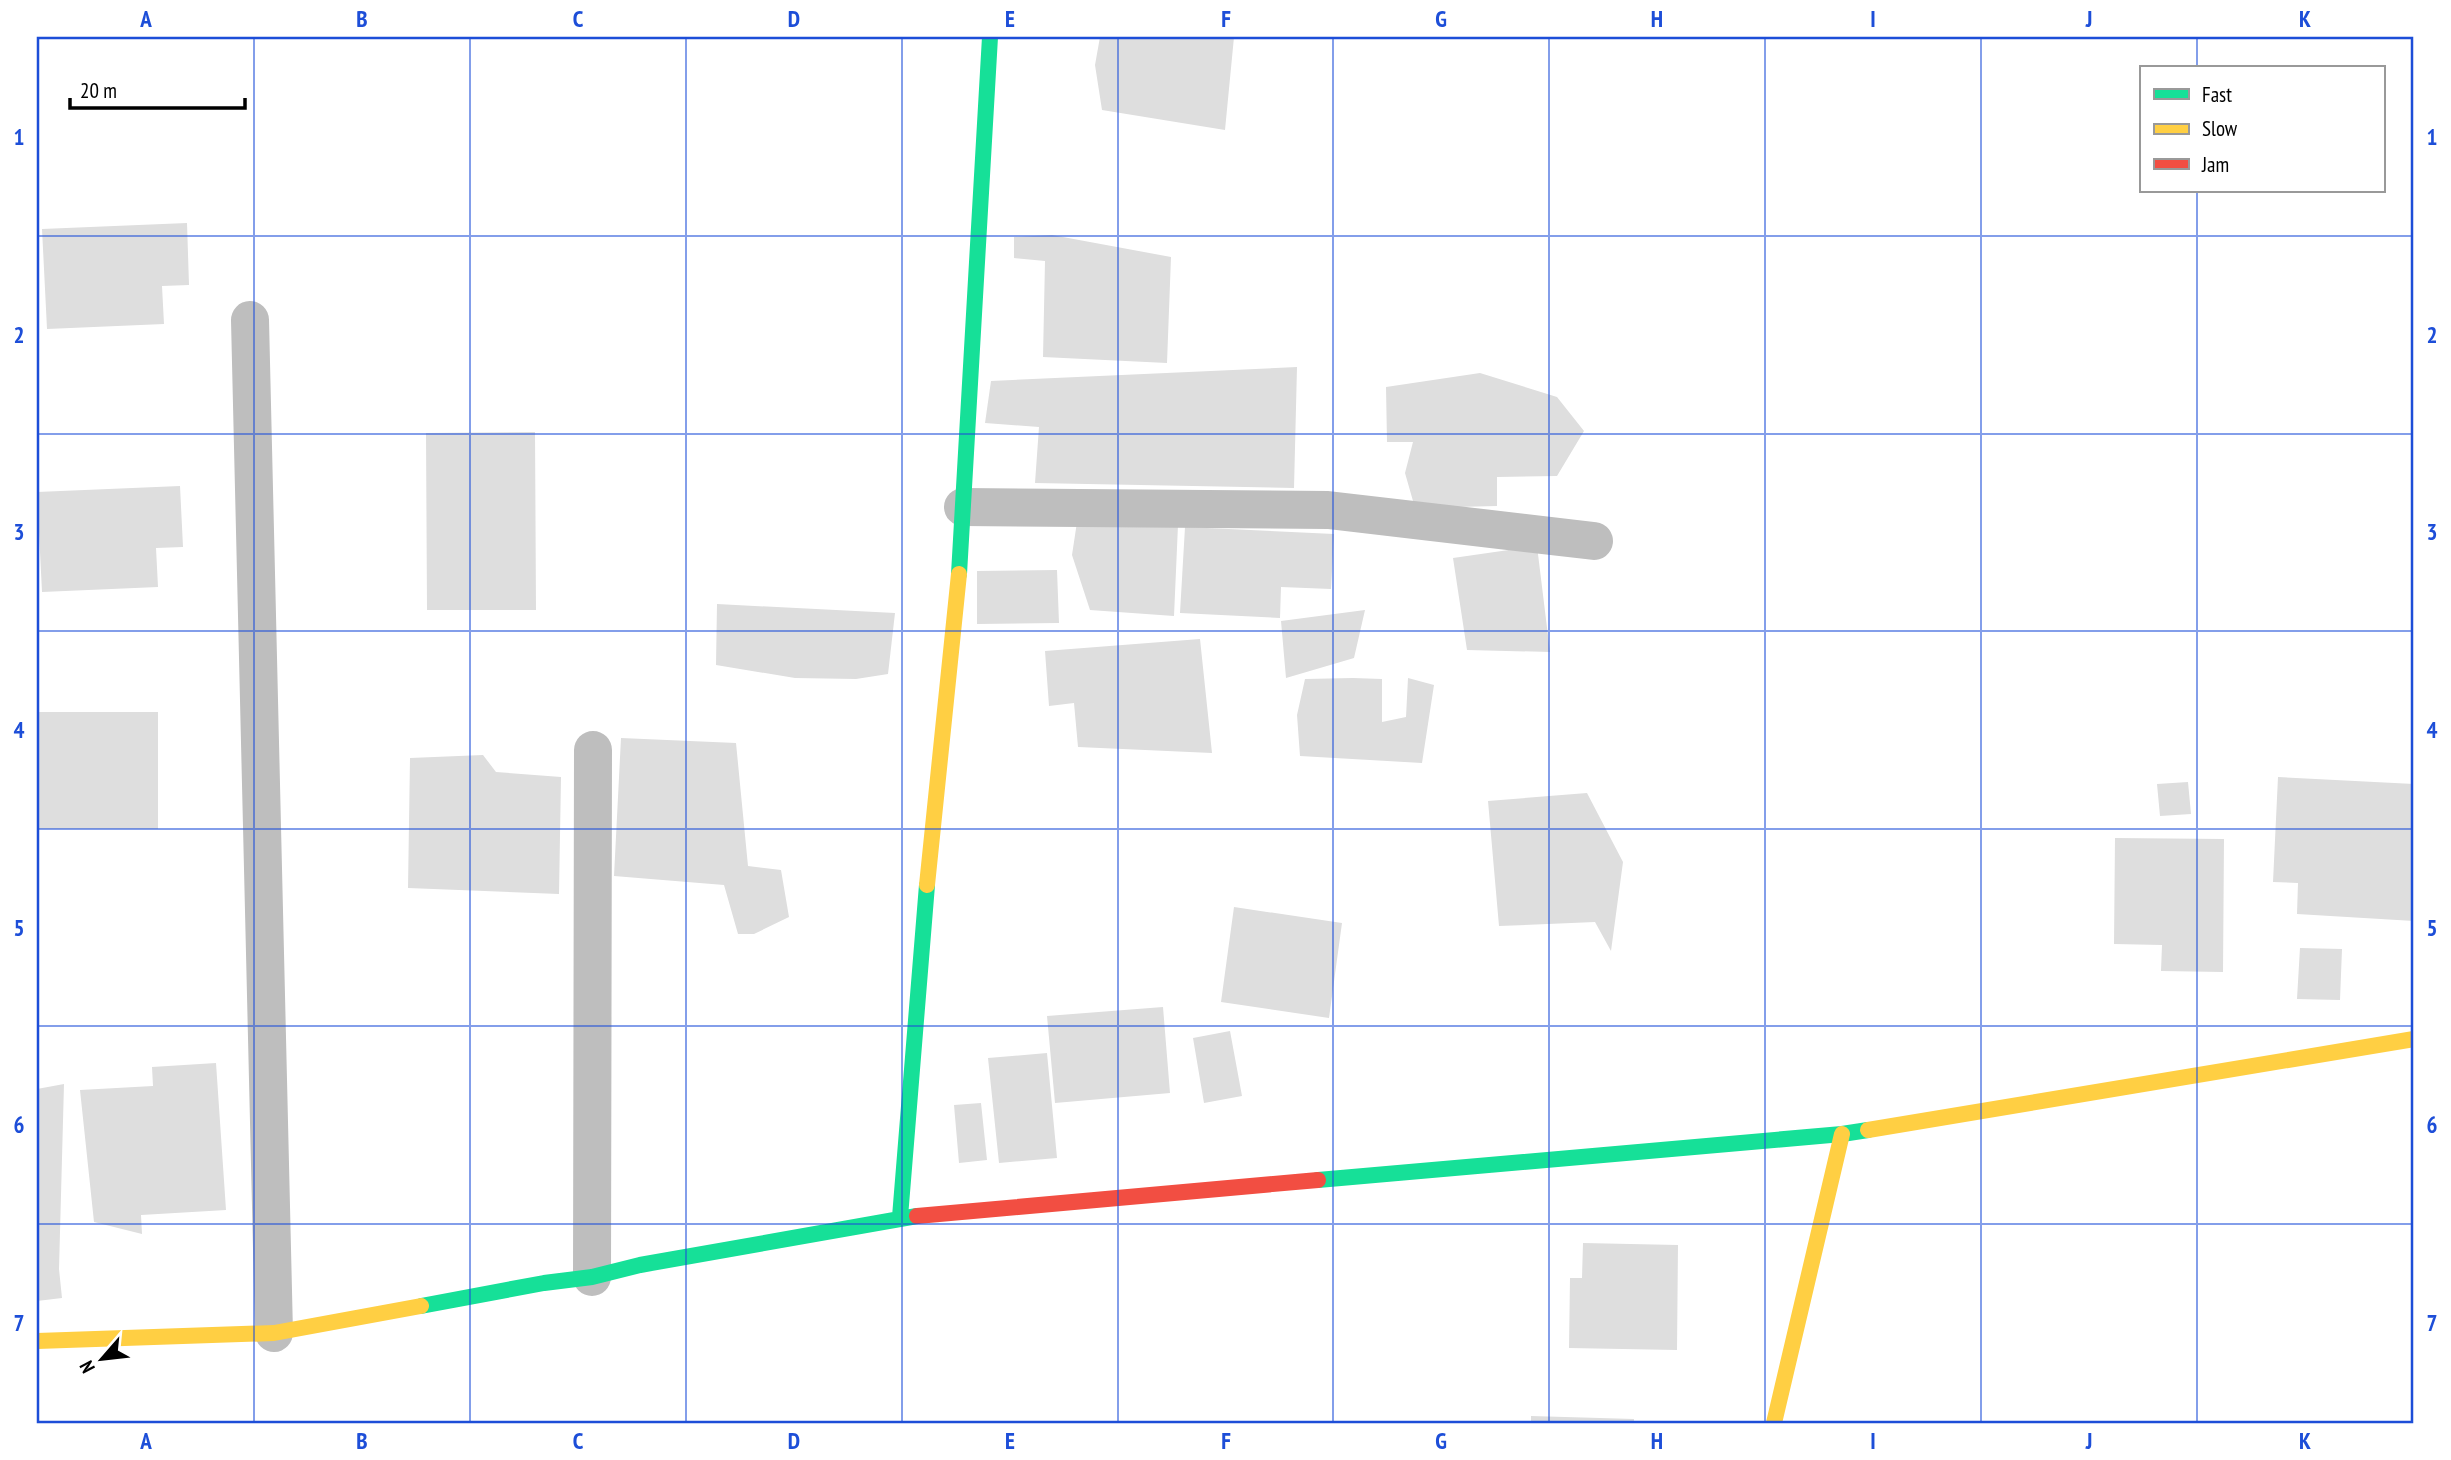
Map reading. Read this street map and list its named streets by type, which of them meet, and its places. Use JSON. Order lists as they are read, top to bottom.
{
  "legend": ["Fast", "Slow", "Jam"],
  "scale_bar": "20 m",
  "north": "bottom left",
  "grid": {
    "columns": [
      "A",
      "B",
      "C",
      "D",
      "E",
      "F",
      "G",
      "H",
      "I",
      "J",
      "K"
    ],
    "rows": [
      "1",
      "2",
      "3",
      "4",
      "5",
      "6",
      "7"
    ]
  }
}
